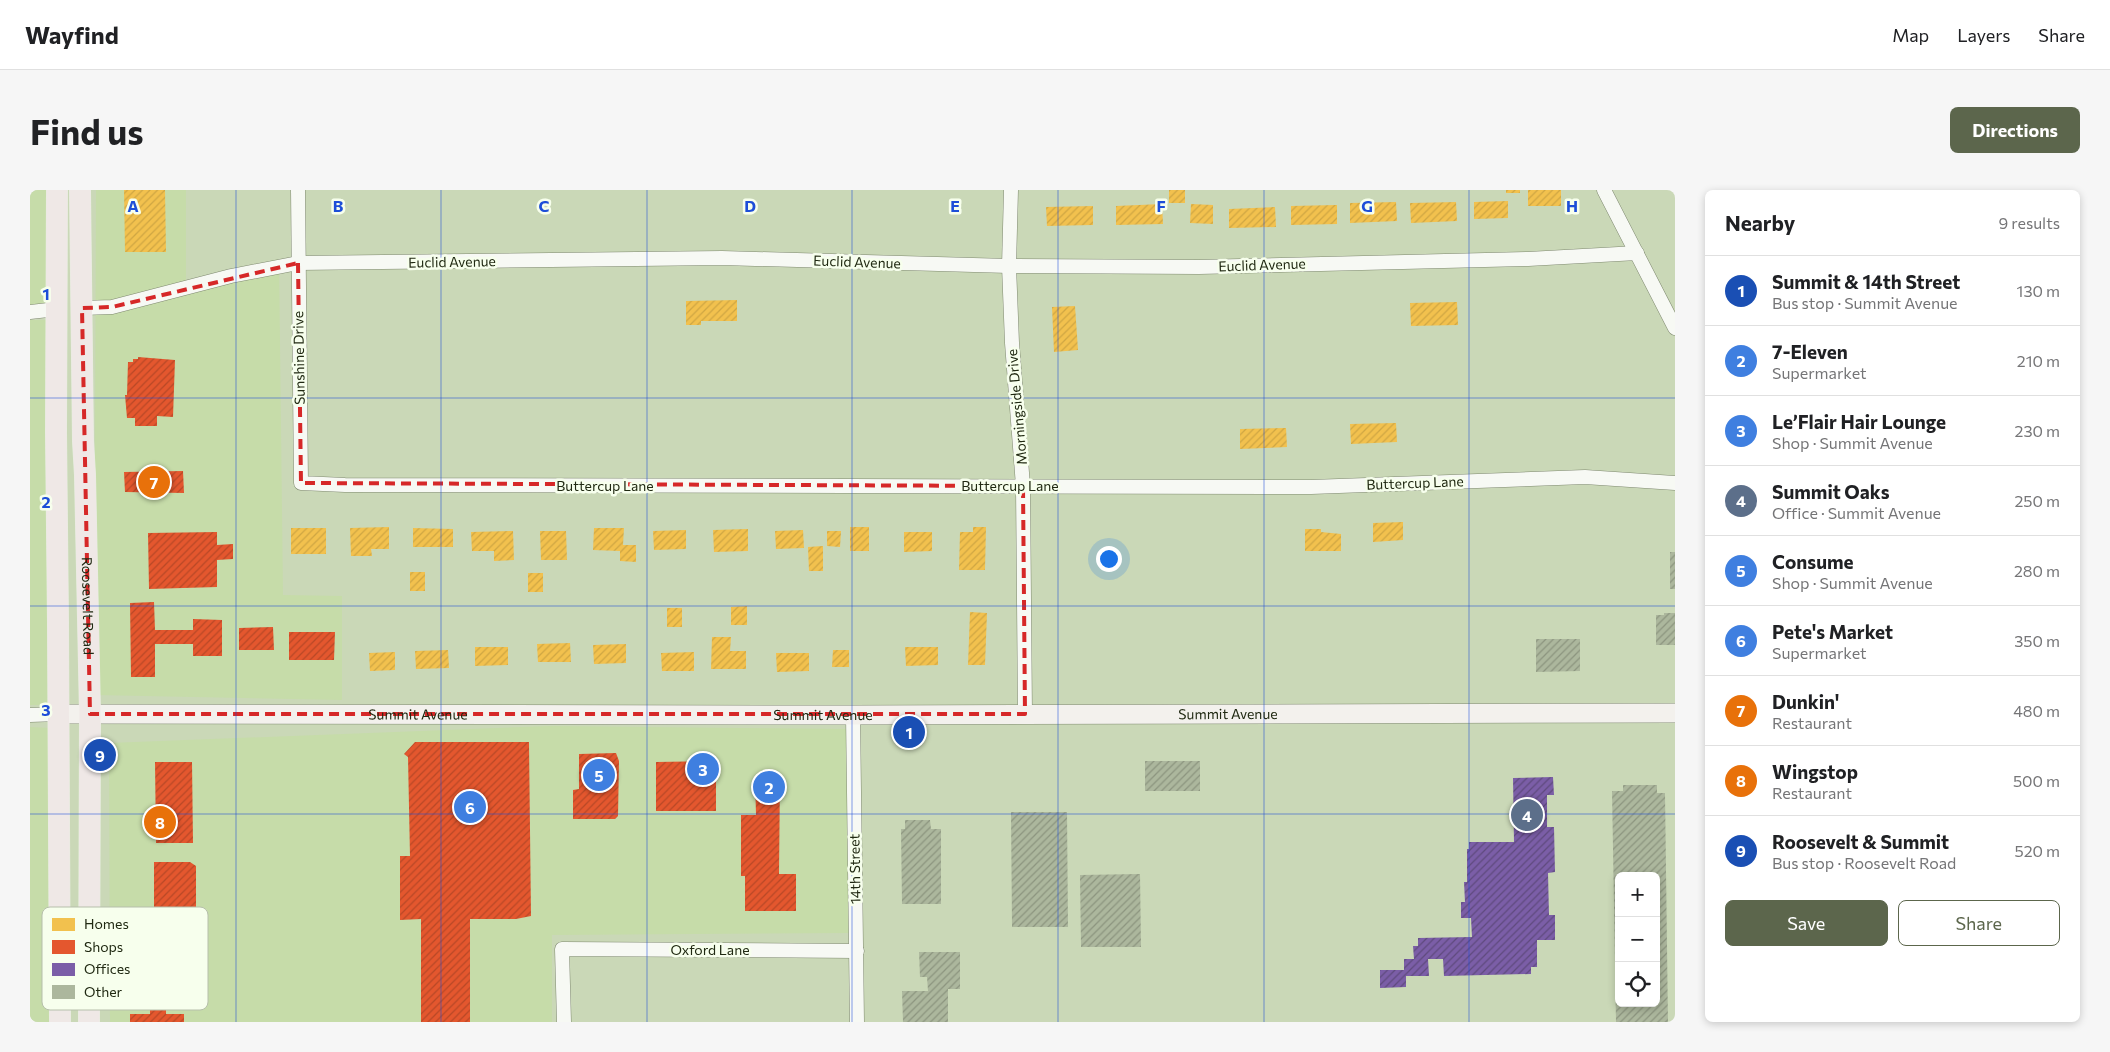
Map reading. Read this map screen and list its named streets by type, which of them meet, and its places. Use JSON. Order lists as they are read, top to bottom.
{
  "streets": {
    "main road": ["Roosevelt Road", "Summit Avenue"],
    "street": [
      "Euclid Avenue",
      "Sunshine Drive",
      "Morningside Drive",
      "Buttercup Lane",
      "14th Street",
      "Oxford Lane"
    ]
  },
  "crossings": [
    ["Euclid Avenue", "Sunshine Drive"],
    ["Euclid Avenue", "Morningside Drive"],
    ["Euclid Avenue", "Roosevelt Road"],
    ["Sunshine Drive", "Buttercup Lane"],
    ["Morningside Drive", "Buttercup Lane"],
    ["Morningside Drive", "Summit Avenue"],
    ["Roosevelt Road", "Summit Avenue"],
    ["Summit Avenue", "14th Street"],
    ["14th Street", "Oxford Lane"]
  ],
  "legend": [
    "Homes",
    "Shops",
    "Offices",
    "Other"
  ],
  "page": {
    "header": "Wayfind",
    "nav": ["Map", "Layers", "Share"],
    "buttons": [
      "Directions",
      ["Save", "Share"]
    ],
    "title": "Find us",
    "heading": ["Nearby", "9 results"],
    "list": [
      {
        "mark": "1",
        "name": "Summit & 14th Street",
        "note": "Bus stop · Summit Avenue",
        "value": "130 m"
      },
      {
        "mark": "2",
        "name": "7-Eleven",
        "note": "Supermarket",
        "value": "210 m"
      },
      {
        "mark": "3",
        "name": "Le’Flair Hair Lounge",
        "note": "Shop · Summit Avenue",
        "value": "230 m"
      },
      {
        "mark": "4",
        "name": "Summit Oaks",
        "note": "Office · Summit Avenue",
        "value": "250 m"
      },
      {
        "mark": "5",
        "name": "Consume",
        "note": "Shop · Summit Avenue",
        "value": "280 m"
      },
      {
        "mark": "6",
        "name": "Pete's Market",
        "note": "Supermarket",
        "value": "350 m"
      },
      {
        "mark": "7",
        "name": "Dunkin'",
        "note": "Restaurant",
        "value": "480 m"
      },
      {
        "mark": "8",
        "name": "Wingstop",
        "note": "Restaurant",
        "value": "500 m"
      },
      {
        "mark": "9",
        "name": "Roosevelt & Summit",
        "note": "Bus stop · Roosevelt Road",
        "value": "520 m"
      }
    ],
    "pins": [
      "7",
      "1",
      "9",
      "3",
      "5",
      "2",
      "6",
      "4",
      "8"
    ],
    "map_buttons": ["+", "−"]
  },
  "grid": {
    "columns": [
      "A",
      "B",
      "C",
      "D",
      "E",
      "F",
      "G",
      "H"
    ],
    "rows": ["1", "2", "3"]
  }
}
